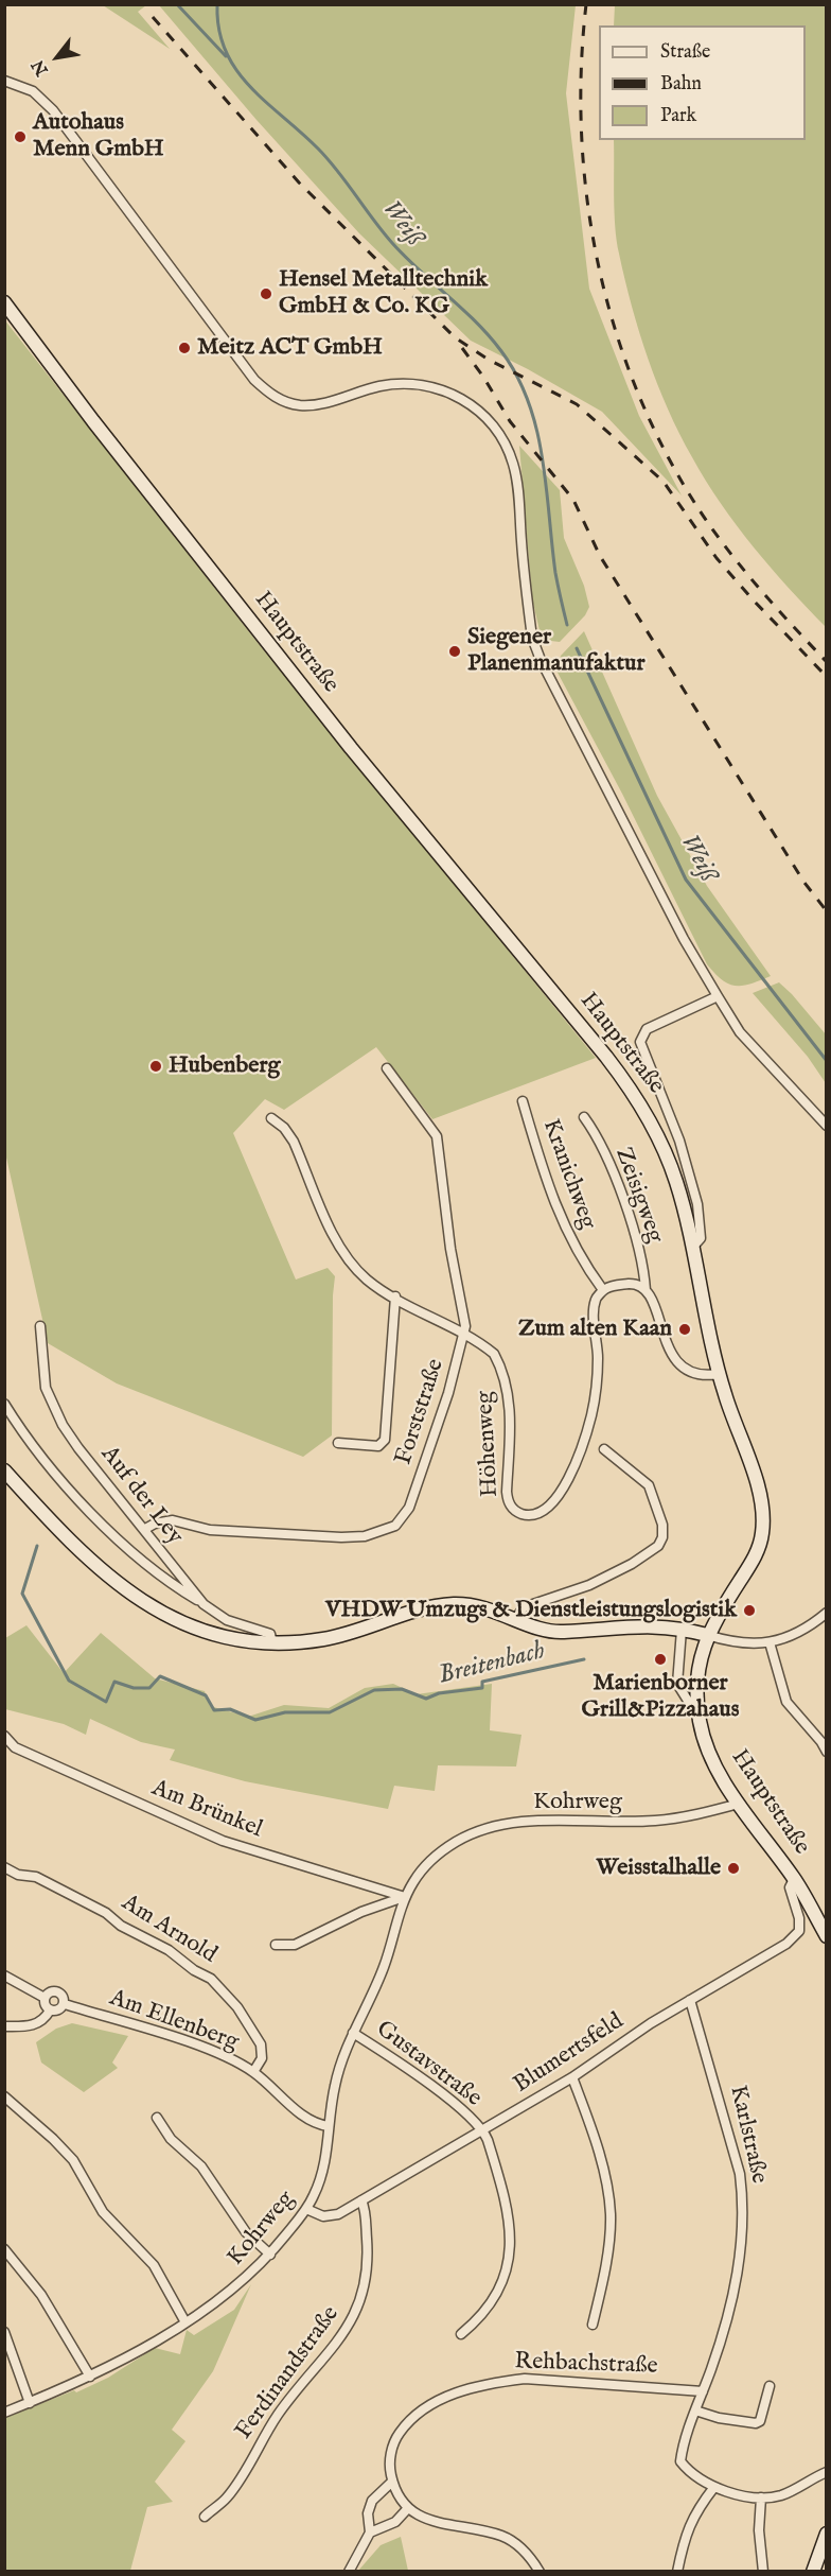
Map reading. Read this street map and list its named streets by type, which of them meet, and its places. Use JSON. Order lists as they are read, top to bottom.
{
  "streets": {
    "main road": ["Hauptstraße"],
    "street": [
      "Kranichweg",
      "Zeisigweg",
      "Forststraße",
      "Höhenweg",
      "Auf der Ley",
      "Kohrweg",
      "Am Brünkel",
      "Am Arnold",
      "Am Ellenberg",
      "Blumertsfeld",
      "Gustavstraße",
      "Karlstraße",
      "Rehbachstraße",
      "Ferdinandstraße"
    ]
  },
  "crossings": [
    ["Hauptstraße", "Kohrweg"],
    ["Hauptstraße", "Blumertsfeld"],
    ["Kranichweg", "Höhenweg"],
    ["Forststraße", "Höhenweg"],
    ["Forststraße", "Auf der Ley"],
    ["Kohrweg", "Am Brünkel"],
    ["Kohrweg", "Am Ellenberg"],
    ["Kohrweg", "Blumertsfeld"],
    ["Kohrweg", "Gustavstraße"],
    ["Am Arnold", "Am Ellenberg"],
    ["Blumertsfeld", "Gustavstraße"],
    ["Blumertsfeld", "Karlstraße"],
    ["Blumertsfeld", "Ferdinandstraße"],
    ["Karlstraße", "Rehbachstraße"]
  ],
  "water": ["Weiß", "Breitenbach"],
  "places": [
    "Autohaus Menn GmbH",
    "Hensel Metalltechnik GmbH & Co. KG",
    "Meitz ACT GmbH",
    "Siegener Planenmanufaktur",
    "Hubenberg",
    "Zum alten Kaan",
    "VHDW Umzugs & Dienstleistungslogistik",
    "Marienborner Grill&Pizzahaus",
    "Weisstalhalle"
  ],
  "legend": ["Straße", "Bahn", "Park"],
  "north": "bottom left"
}
